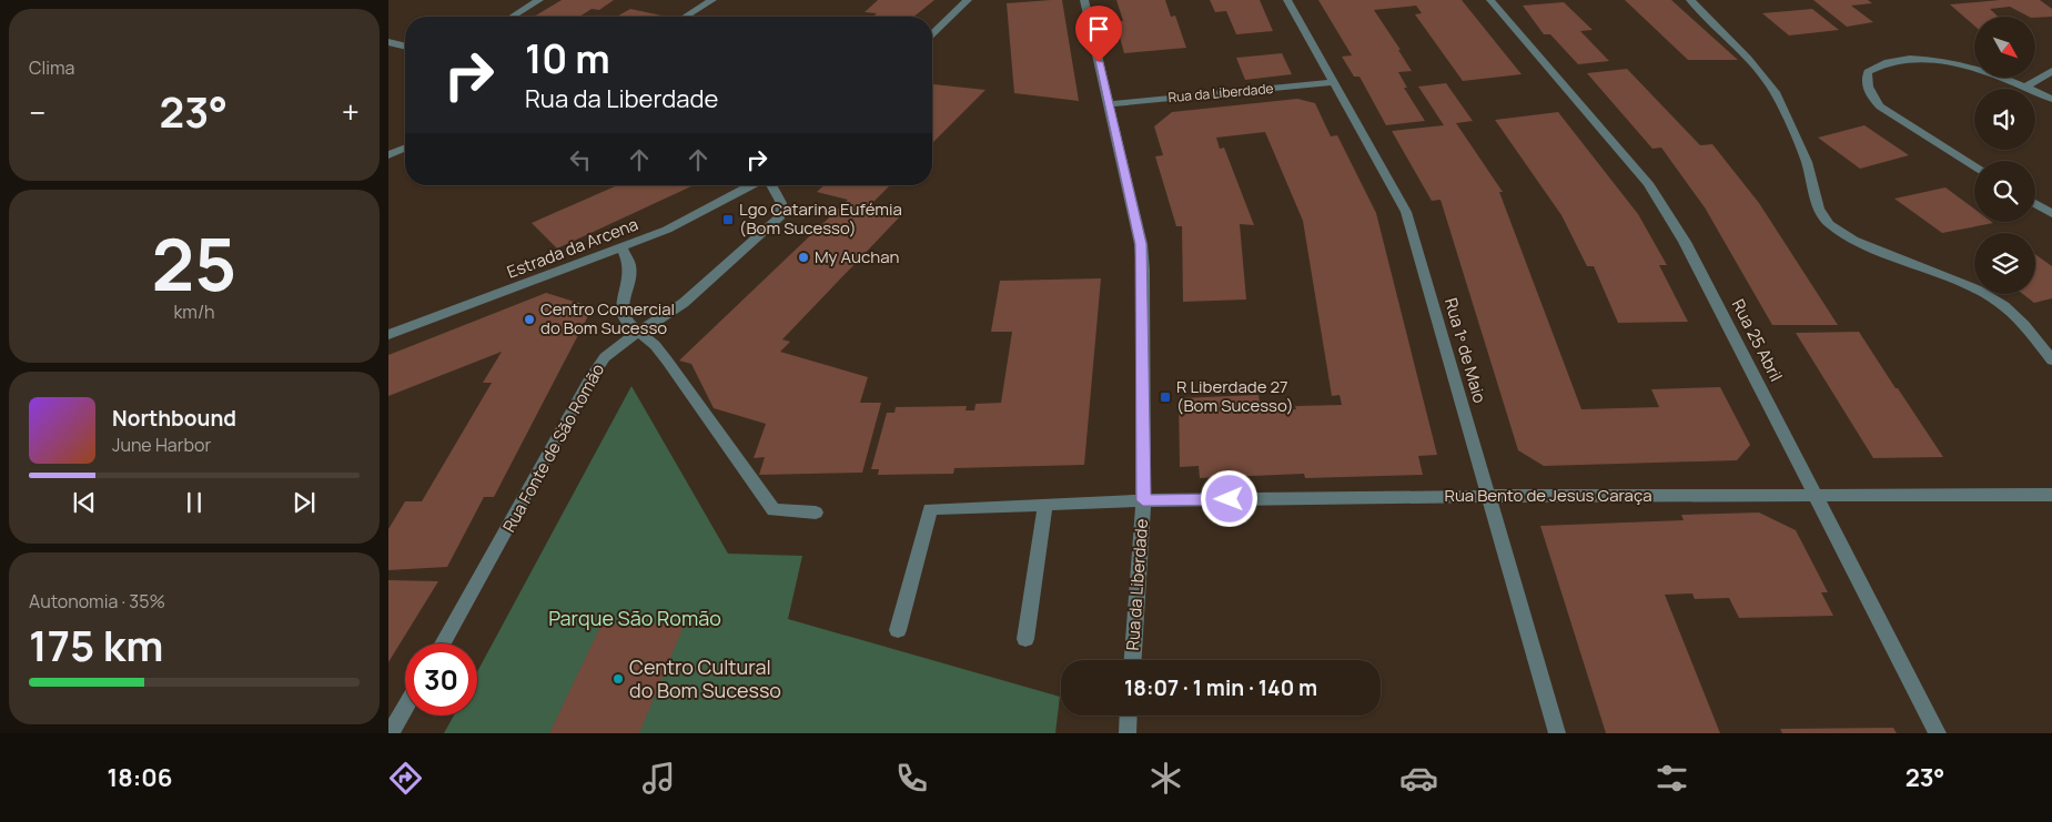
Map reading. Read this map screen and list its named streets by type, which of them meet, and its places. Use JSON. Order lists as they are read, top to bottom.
{
  "streets": {
    "street": [
      "Rua da Liberdade",
      "Estrada da Arcena",
      "Rua 25 Abril",
      "Rua 1º de Maio",
      "Rua Fonte de São Romão",
      "Rua Bento de Jesus Caraça"
    ]
  },
  "crossings": [
    ["Rua da Liberdade", "Rua 1º de Maio"],
    ["Rua da Liberdade", "Rua Bento de Jesus Caraça"],
    ["Rua 25 Abril", "Rua Bento de Jesus Caraça"],
    ["Rua 1º de Maio", "Rua Bento de Jesus Caraça"]
  ],
  "parks": ["Parque São Romão"],
  "places": {
    "transit": ["Lgo Catarina Eufémia (Bom Sucesso)", "R Liberdade 27 (Bom Sucesso)"],
    "other": ["My Auchan", "Centro Comercial do Bom Sucesso", "Centro Cultural do Bom Sucesso"]
  },
  "north": "bottom right",
  "page": {
    "tile": [
      "Clima",
      ["25", "km/h"],
      ["Autonomia · 35%", "175 km"]
    ],
    "turn": ["10 m", "Rua da Liberdade"],
    "heat": ["−", "23°", "+"],
    "song": ["Northbound", "June Harbor"],
    "limit": "30",
    "trip": "18:07 · 1 min · 140 m",
    "tabs": ["18:06", "23°"]
  }
}
